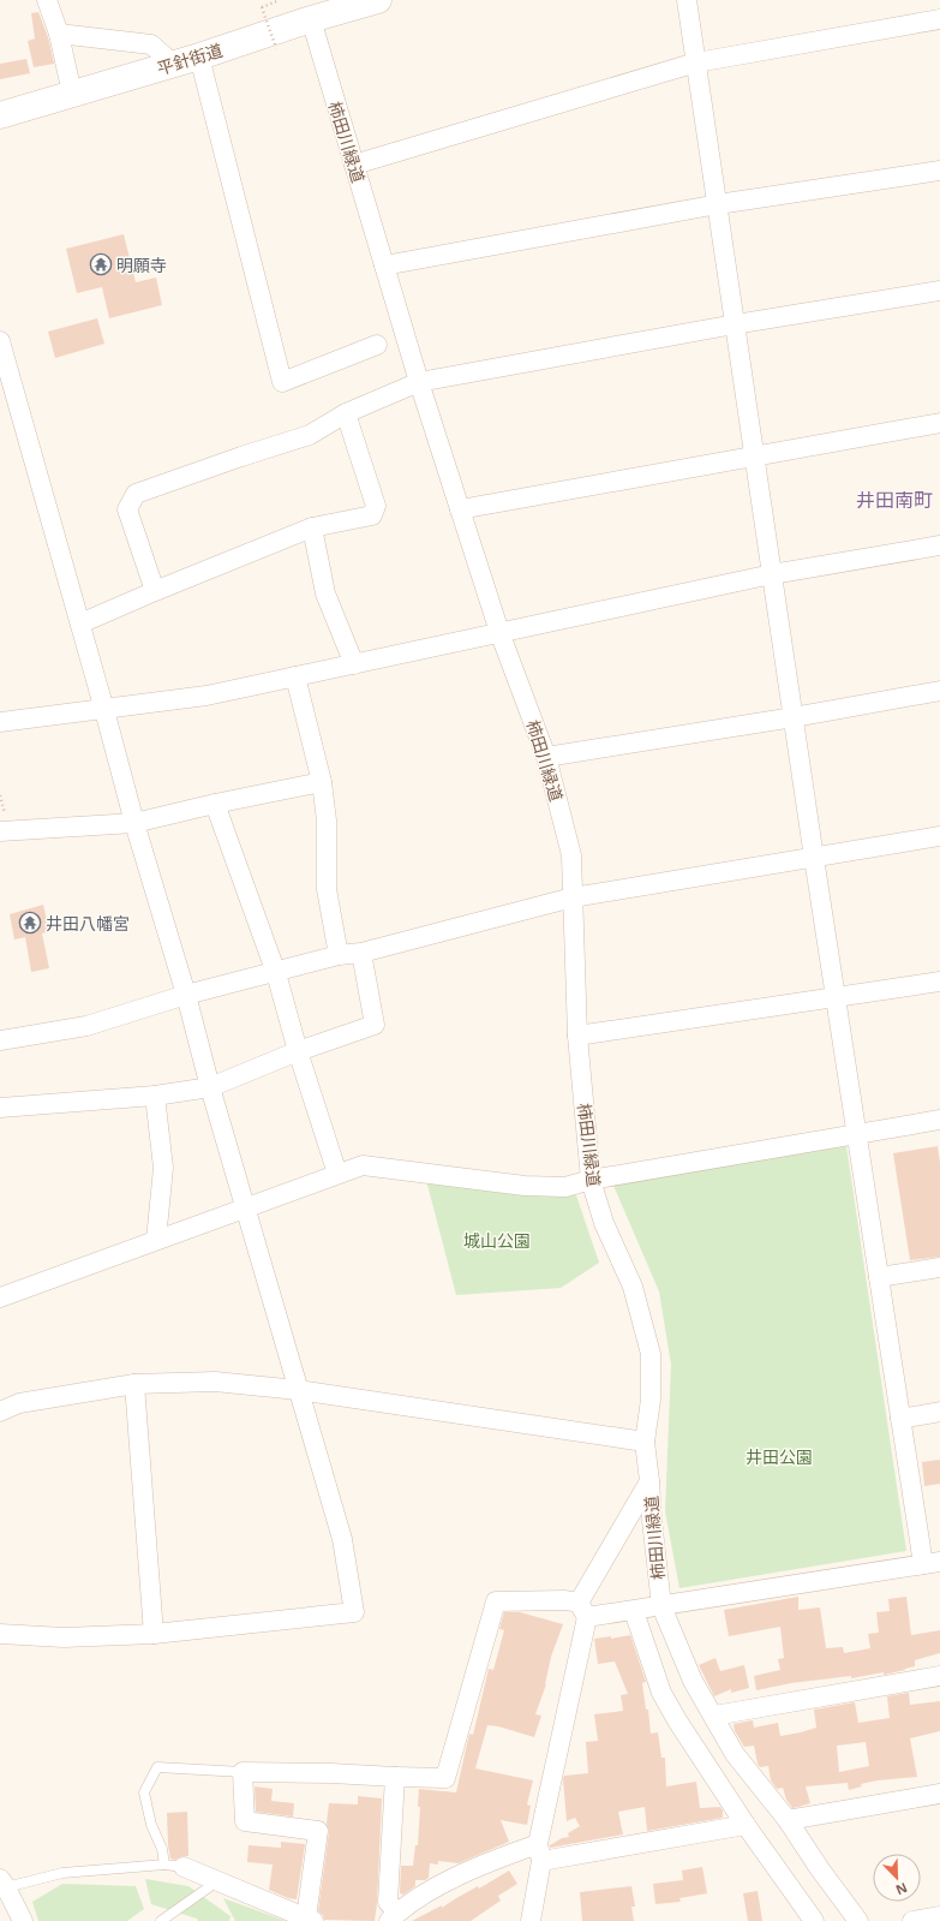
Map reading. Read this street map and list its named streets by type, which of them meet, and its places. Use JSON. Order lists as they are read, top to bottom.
{
  "streets": {
    "street": ["平針街道", "柿田川緑道"]
  },
  "crossings": [
    ["平針街道", "柿田川緑道"]
  ],
  "districts": ["井田南町"],
  "parks": ["城山公園", "井田公園"],
  "places": {
    "temple": ["明願寺", "井田八幡宮"]
  },
  "north": "bottom right"
}
